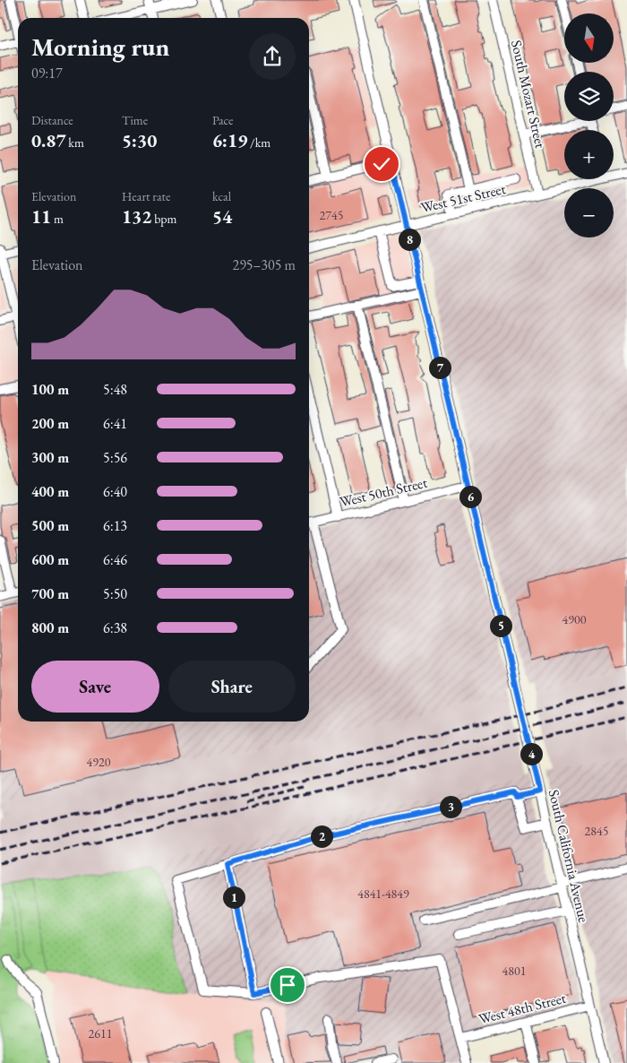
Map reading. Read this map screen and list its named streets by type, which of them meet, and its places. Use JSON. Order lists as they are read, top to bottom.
{
  "streets": {
    "street": [
      "South Mozart Street",
      "West 51st Street",
      "West 50th Street",
      "South California Avenue",
      "West 48th Street"
    ]
  },
  "crossings": [
    ["South Mozart Street", "West 51st Street"],
    ["West 51st Street", "South California Avenue"],
    ["West 50th Street", "South California Avenue"],
    ["South California Avenue", "West 48th Street"]
  ],
  "house_numbers": [
    "2745",
    "4900",
    "4920",
    "2845",
    "4841-4849",
    "4801",
    "2611"
  ],
  "north": "bottom",
  "page": {
    "map_buttons": ["+", "−"],
    "heading": ["Morning run", "09:17"],
    "stats": [
      ["Distance", "0.87 km"],
      ["Time", "5:30"],
      ["Pace", "6:19 /km"],
      ["Elevation", "11 m"],
      ["Heart rate", "132 bpm"],
      ["kcal", "54"]
    ],
    "pins": [
      "8",
      "7",
      "6",
      "5",
      "4",
      "3",
      "2",
      "1"
    ],
    "chart": ["Elevation", "295–305 m"],
    "list": [
      {
        "name": "100 m",
        "note": "5:48"
      },
      {
        "name": "200 m",
        "note": "6:41"
      },
      {
        "name": "300 m",
        "note": "5:56"
      },
      {
        "name": "400 m",
        "note": "6:40"
      },
      {
        "name": "500 m",
        "note": "6:13"
      },
      {
        "name": "600 m",
        "note": "6:46"
      },
      {
        "name": "700 m",
        "note": "5:50"
      },
      {
        "name": "800 m",
        "note": "6:38"
      }
    ],
    "buttons": ["Save", "Share"]
  }
}
